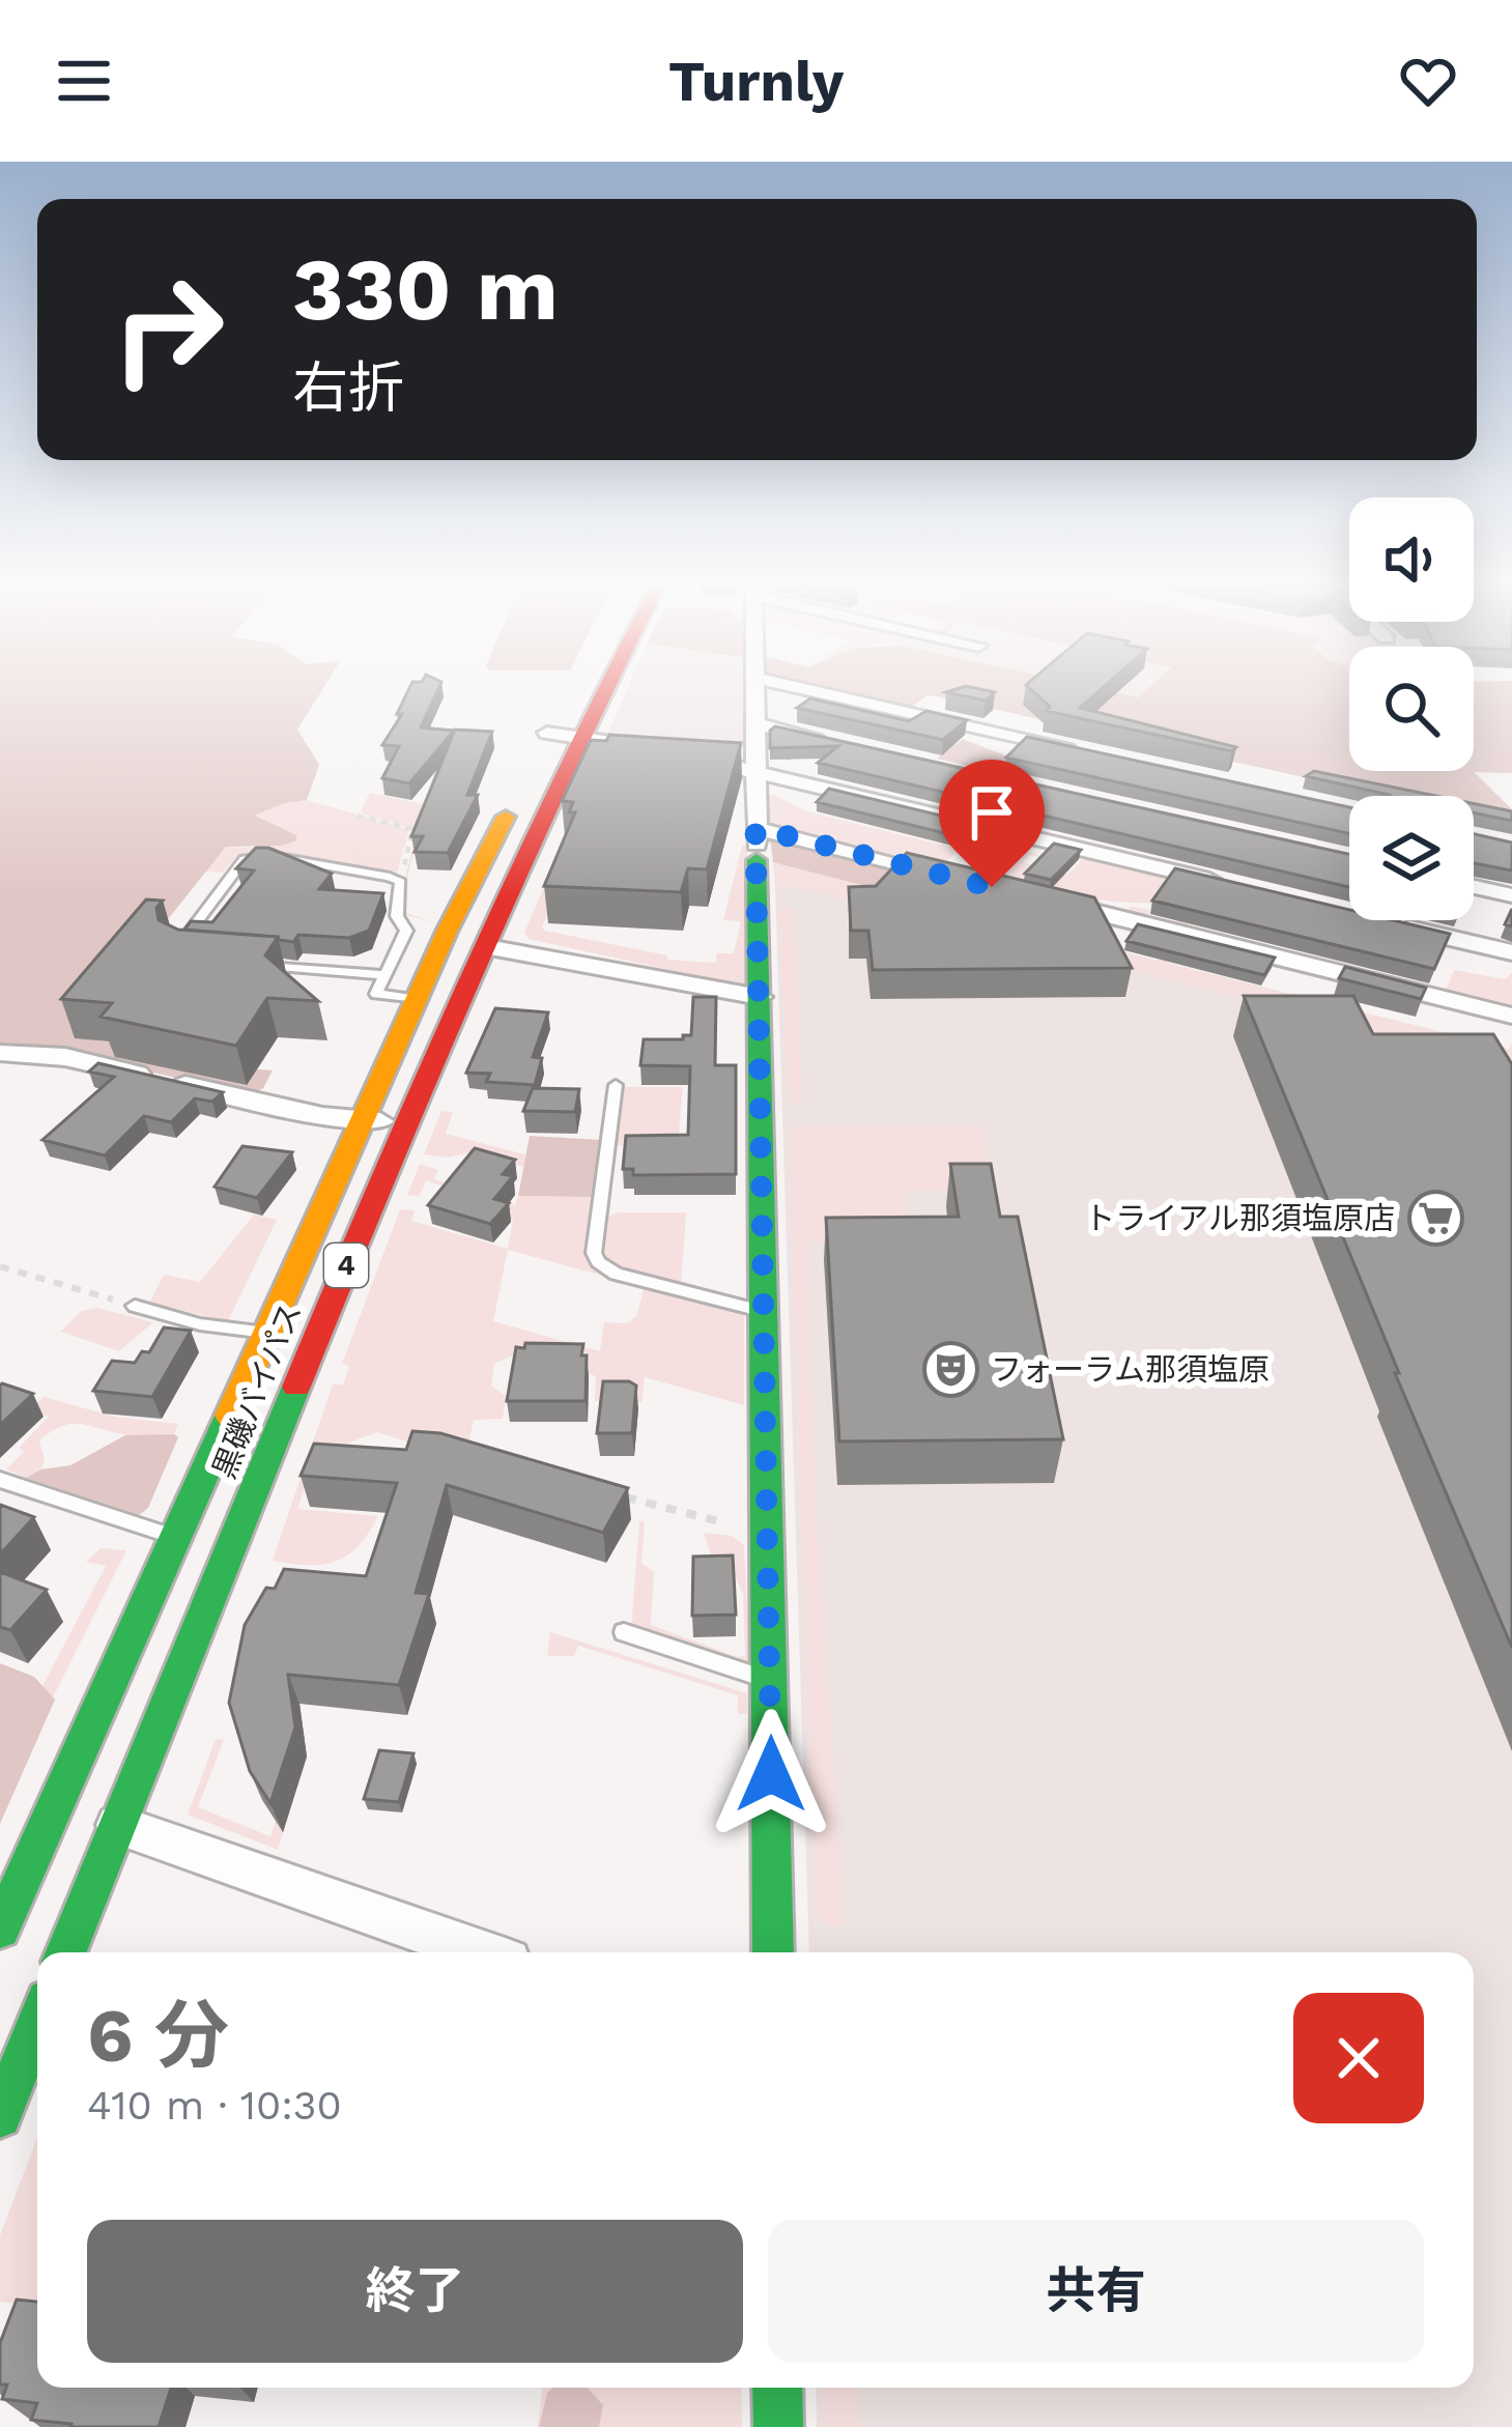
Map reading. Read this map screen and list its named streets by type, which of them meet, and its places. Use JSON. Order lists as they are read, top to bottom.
{
  "streets": {
    "main road": ["4", "黒磯バイパス"]
  },
  "places": {
    "supermarket": ["トライアル那須塩原店"],
    "theatre": ["フォーラム那須塩原"]
  },
  "page": {
    "header": "Turnly",
    "turn": ["330 m", "右折"],
    "heading": ["6 分", "410 m · 10:30"],
    "buttons": ["終了", "共有"]
  }
}
